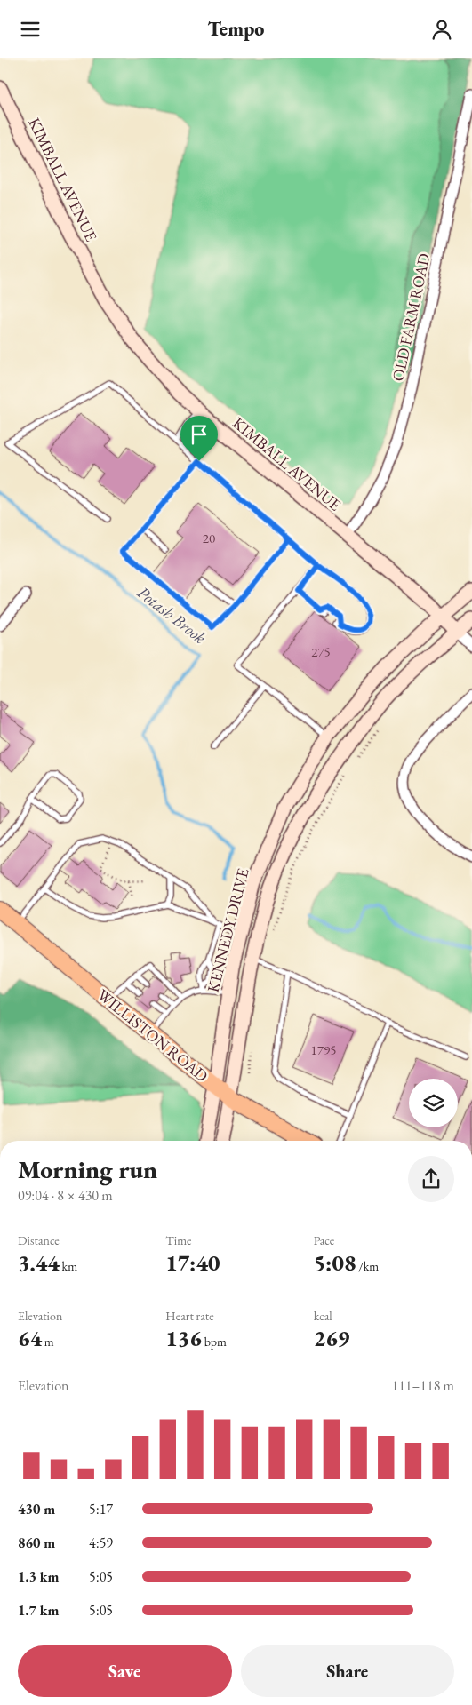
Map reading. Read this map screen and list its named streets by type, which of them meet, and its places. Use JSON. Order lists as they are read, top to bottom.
{
  "streets": {
    "main road": ["KIMBALL AVENUE", "KENNEDY DRIVE", "WILLISTON ROAD"],
    "street": ["OLD FARM ROAD"]
  },
  "crossings": [
    ["KIMBALL AVENUE", "OLD FARM ROAD"],
    ["KIMBALL AVENUE", "KENNEDY DRIVE"],
    ["KENNEDY DRIVE", "WILLISTON ROAD"]
  ],
  "water": ["Potash Brook"],
  "house_numbers": ["20", "275", "1795"],
  "page": {
    "header": "Tempo",
    "heading": ["Morning run", "09:04 · 8 × 430 m"],
    "stats": [
      ["Distance", "3.44 km"],
      ["Time", "17:40"],
      ["Pace", "5:08 /km"],
      ["Elevation", "64 m"],
      ["Heart rate", "136 bpm"],
      ["kcal", "269"]
    ],
    "chart": ["Elevation", "111–118 m"],
    "list": [
      {
        "name": "430 m",
        "note": "5:17"
      },
      {
        "name": "860 m",
        "note": "4:59"
      },
      {
        "name": "1.3 km",
        "note": "5:05"
      },
      {
        "name": "1.7 km",
        "note": "5:05"
      }
    ],
    "buttons": ["Save", "Share"]
  }
}
